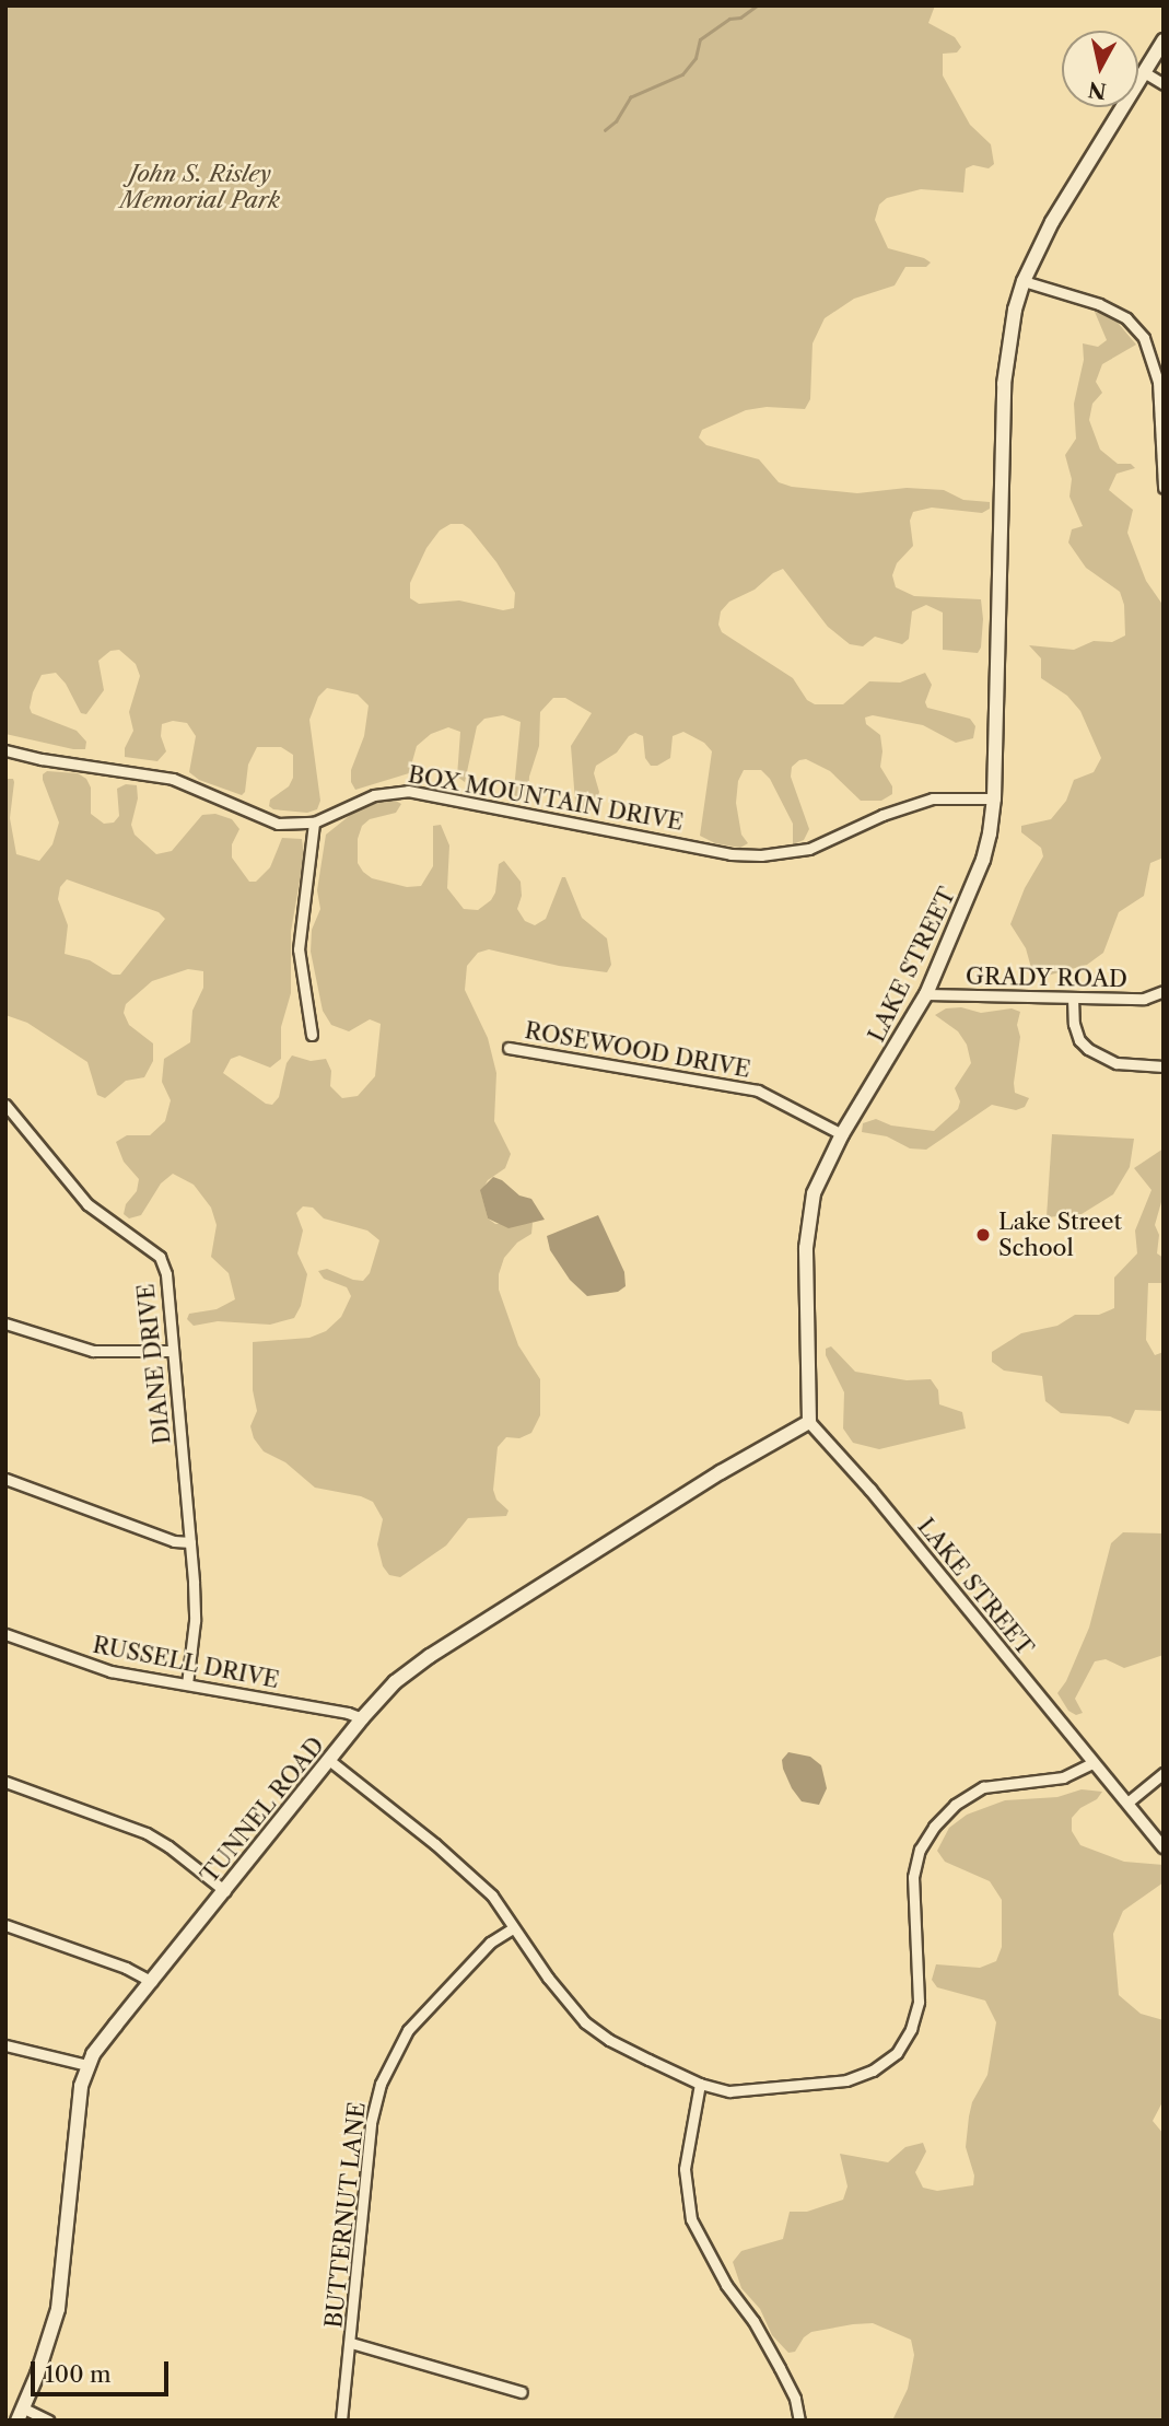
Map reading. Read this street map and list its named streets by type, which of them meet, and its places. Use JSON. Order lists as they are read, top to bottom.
{
  "streets": {
    "main road": ["LAKE STREET", "TUNNEL ROAD"],
    "street": [
      "BOX MOUNTAIN DRIVE",
      "GRADY ROAD",
      "ROSEWOOD DRIVE",
      "DIANE DRIVE",
      "RUSSELL DRIVE",
      "BUTTERNUT LANE"
    ]
  },
  "crossings": [
    ["BOX MOUNTAIN DRIVE", "LAKE STREET"],
    ["LAKE STREET", "GRADY ROAD"],
    ["LAKE STREET", "ROSEWOOD DRIVE"],
    ["LAKE STREET", "TUNNEL ROAD"],
    ["DIANE DRIVE", "RUSSELL DRIVE"],
    ["RUSSELL DRIVE", "TUNNEL ROAD"]
  ],
  "parks": ["John S. Risley Memorial Park"],
  "places": ["Lake Street School"],
  "scale_bar": "100 m",
  "north": "bottom"
}
